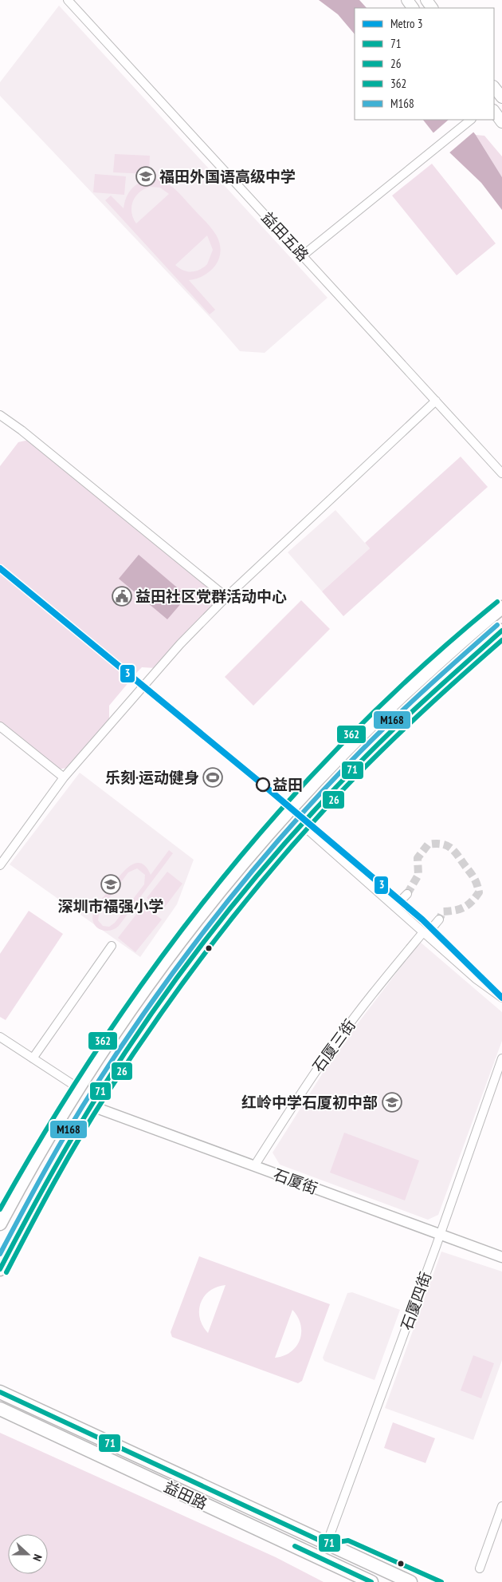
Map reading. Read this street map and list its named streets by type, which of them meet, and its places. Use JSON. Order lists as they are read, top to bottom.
{
  "streets": {
    "main road": ["益田路"],
    "street": [
      "益田五路",
      "石厦三街",
      "石厦街",
      "石厦四街"
    ]
  },
  "crossings": [
    ["石厦三街", "石厦街"],
    ["石厦街", "石厦四街"],
    ["石厦四街", "益田路"]
  ],
  "places": {
    "school or university": ["福田外国语高级中学", "深圳市福强小学", "红岭中学石厦初中部"],
    "public building": ["益田社区党群活动中心"],
    "sports": ["乐刻·运动健身"],
    "other": ["益田"]
  },
  "lines": [
    "metro line 3",
    "transit line 362",
    "transit line M168",
    "transit line 71",
    "transit line 26"
  ],
  "legend": [
    "Metro 3",
    "71",
    "26",
    "362",
    "M168"
  ],
  "north": "right"
}
